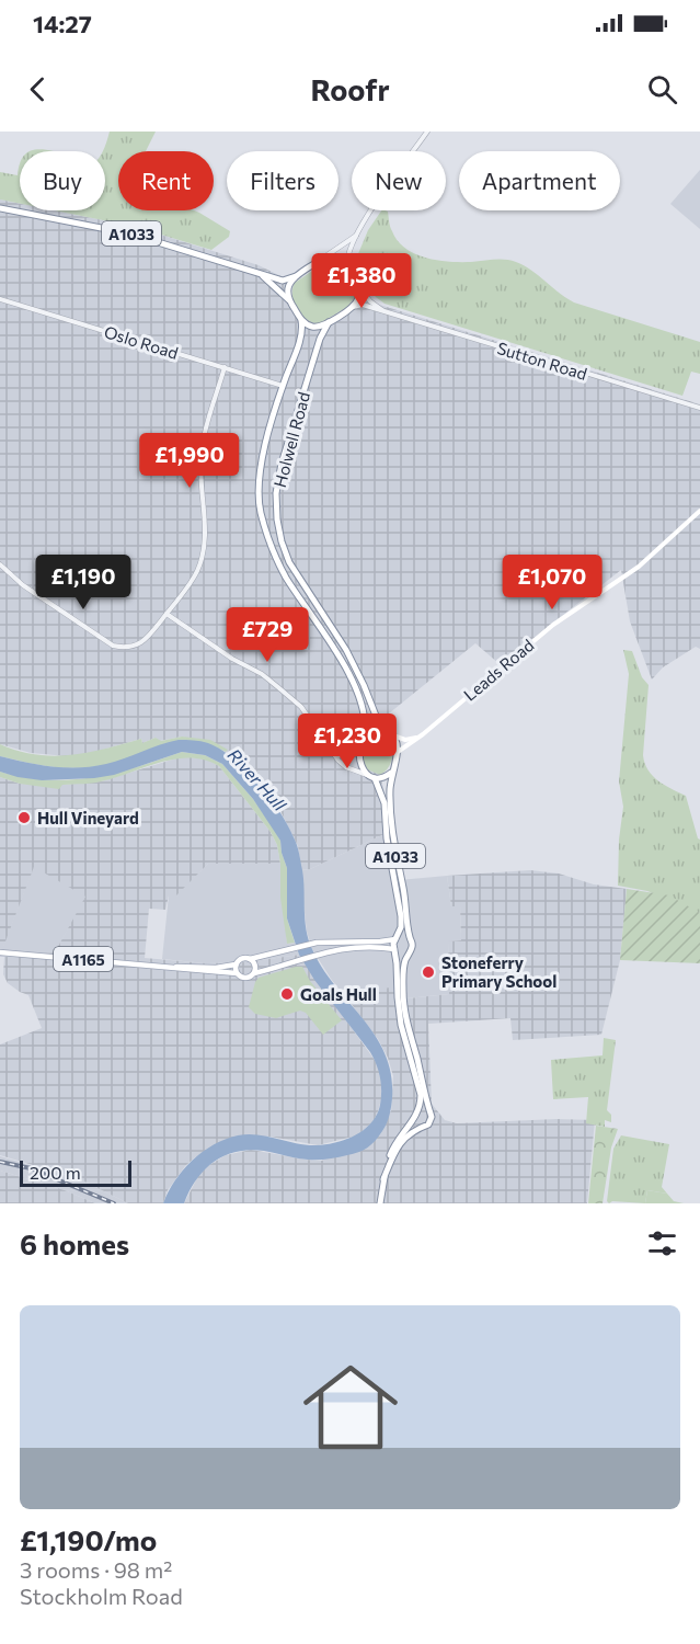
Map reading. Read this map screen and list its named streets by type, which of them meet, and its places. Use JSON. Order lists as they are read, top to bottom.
{
  "streets": {
    "highway": ["A1033", "Holwell Road"],
    "main road": ["Leads Road", "A1165"],
    "street": ["Oslo Road", "Sutton Road"]
  },
  "crossings": [
    ["A1033", "Sutton Road"],
    ["A1033", "Holwell Road"],
    ["A1033", "Leads Road"],
    ["A1033", "A1165"],
    ["Oslo Road", "Holwell Road"],
    ["Sutton Road", "Holwell Road"],
    ["Holwell Road", "Leads Road"]
  ],
  "water": ["River Hull"],
  "places": ["Hull Vineyard", "Stoneferry Primary School", "Goals Hull"],
  "scale_bar": "200 m",
  "page": {
    "status": "14:27",
    "header": "Roofr",
    "chip": [
      "Buy",
      "Rent",
      "Filters",
      "New",
      "Apartment"
    ],
    "price": [
      "£1,380",
      "£1,990",
      "£1,190",
      "£1,070",
      "£729",
      "£1,230"
    ],
    "scale": "200 m",
    "heading": "6 homes",
    "list": [
      {
        "name": "£1,190/mo",
        "note": "3 rooms · 98 m² · Stockholm Road"
      }
    ]
  }
}
